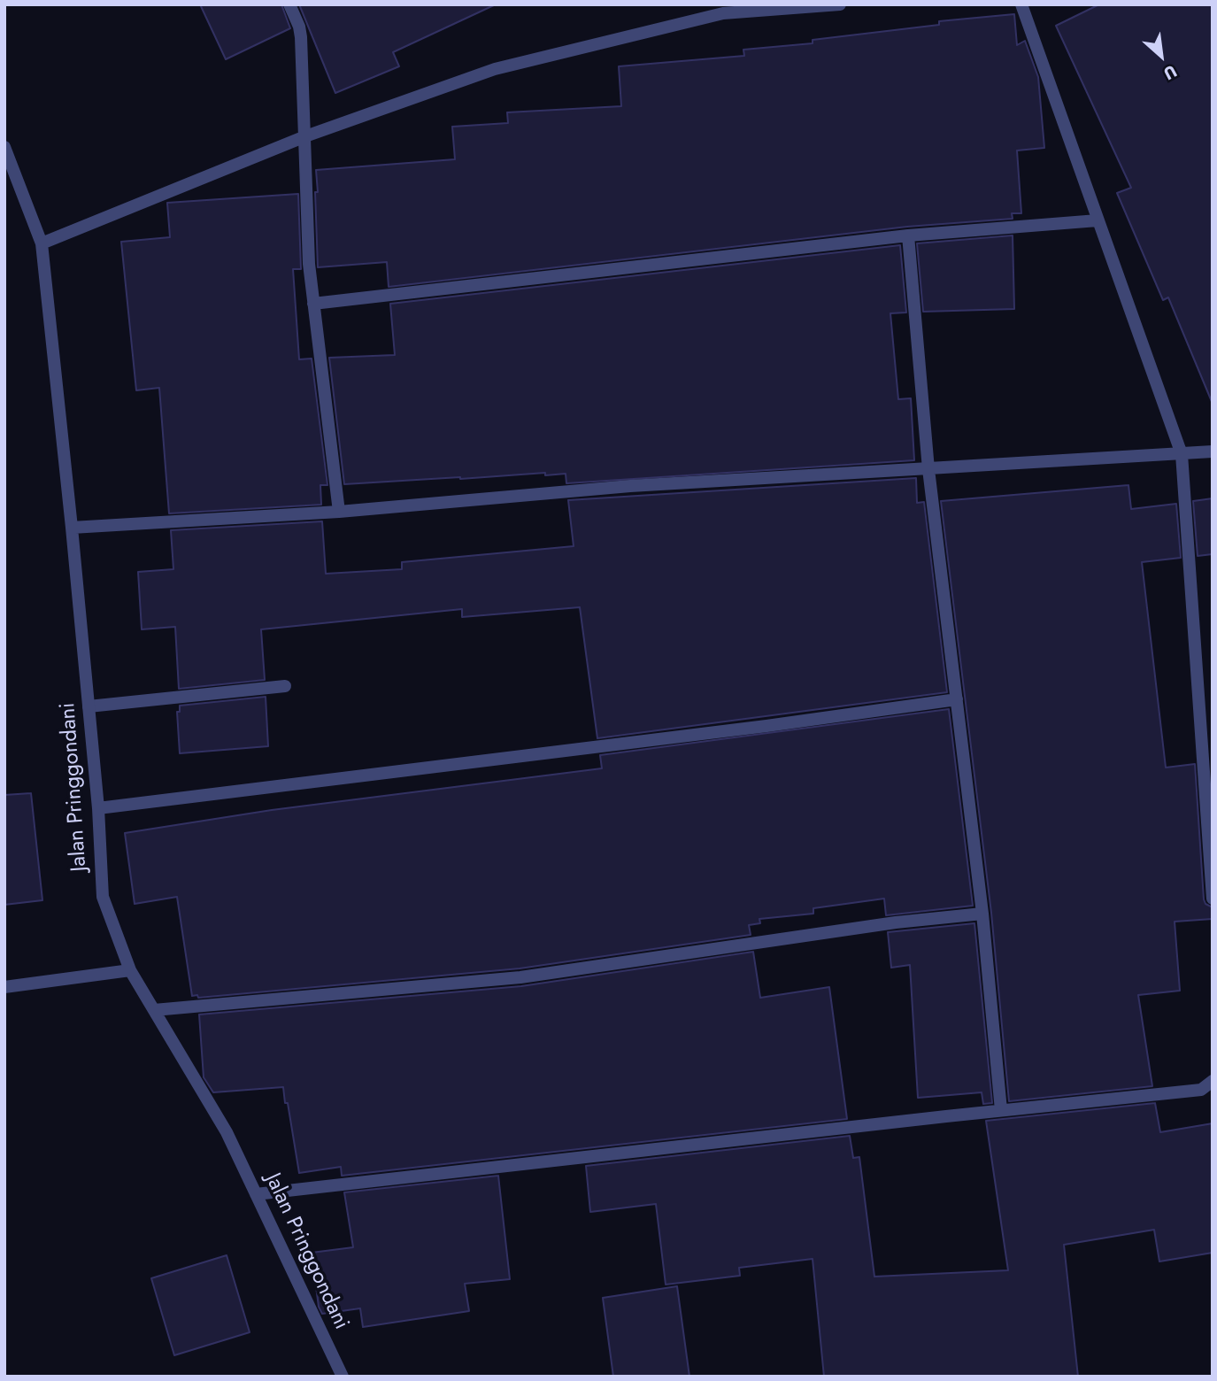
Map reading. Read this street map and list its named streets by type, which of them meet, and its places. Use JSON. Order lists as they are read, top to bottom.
{
  "streets": {
    "street": ["Jalan Pringgondani"]
  },
  "north": "bottom right"
}
